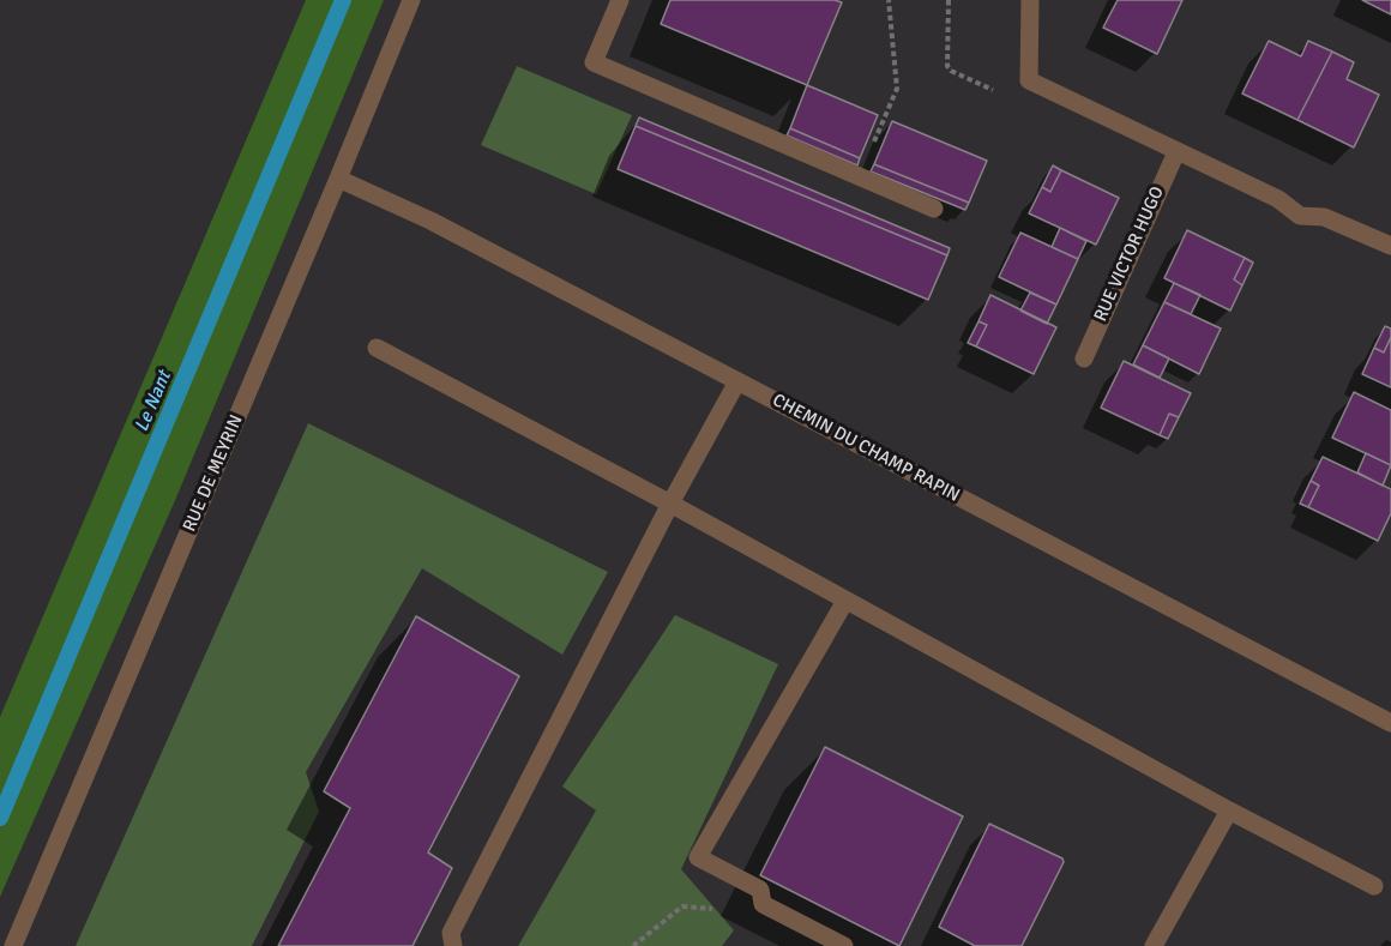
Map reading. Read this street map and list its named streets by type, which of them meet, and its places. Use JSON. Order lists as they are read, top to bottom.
{
  "streets": {
    "street": ["RUE VICTOR HUGO", "CHEMIN DU CHAMP RAPIN", "RUE DE MEYRIN"]
  },
  "crossings": [
    ["CHEMIN DU CHAMP RAPIN", "RUE DE MEYRIN"]
  ],
  "water": ["Le Nant"]
}
